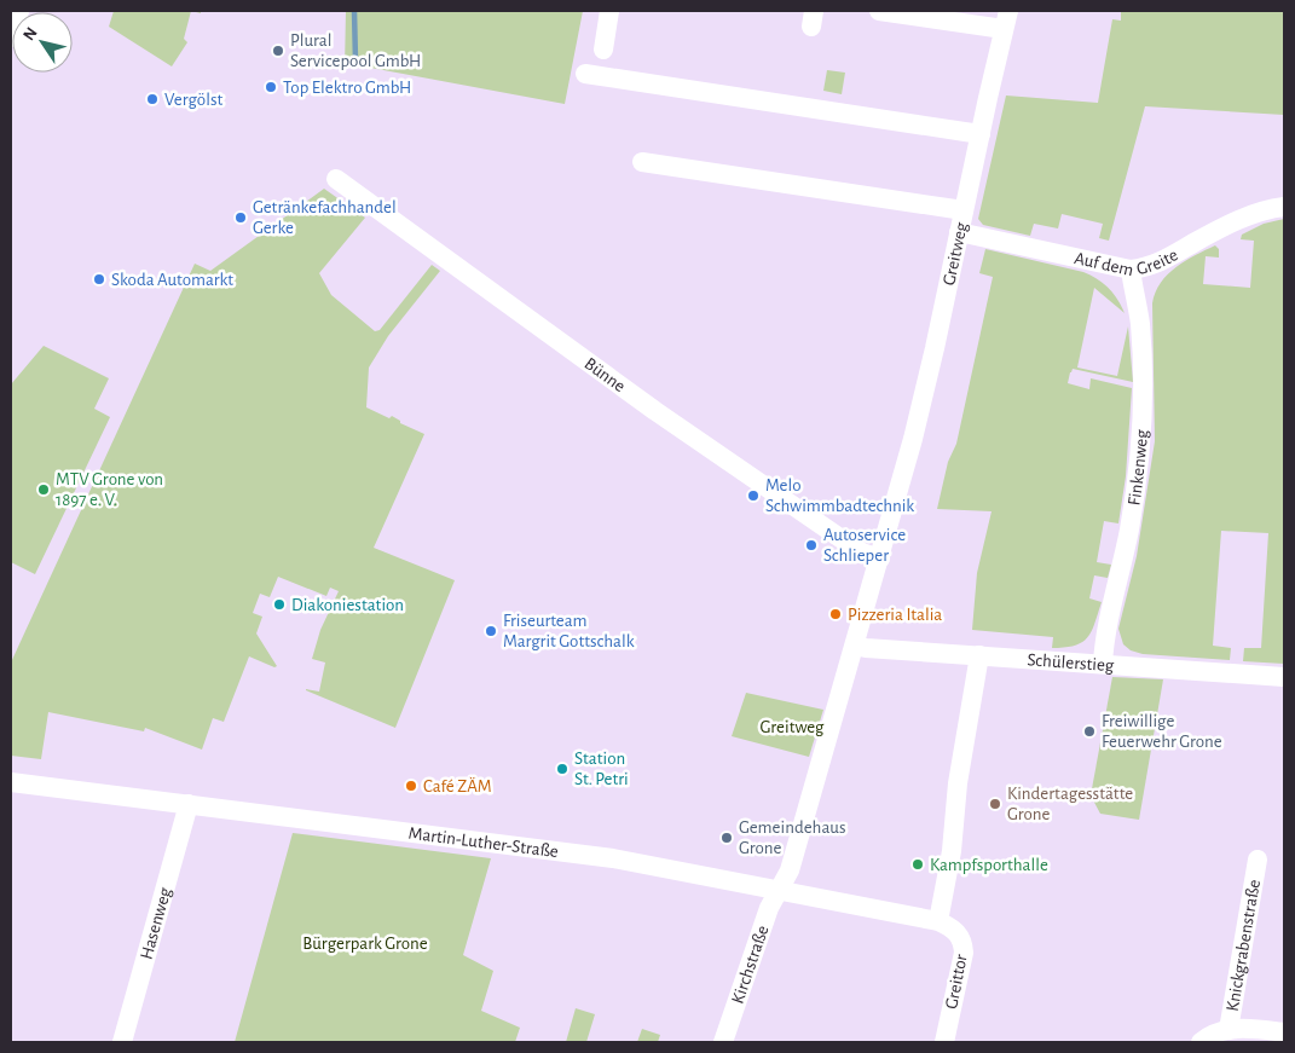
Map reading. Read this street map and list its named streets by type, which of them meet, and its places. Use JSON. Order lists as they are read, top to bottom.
{
  "streets": {
    "street": [
      "Auf dem Greite",
      "Greitweg",
      "Bünne",
      "Finkenweg",
      "Schülerstieg",
      "Martin-Luther-Straße",
      "Hasenweg",
      "Knickgrabenstraße",
      "Kirchstraße",
      "Greittor"
    ]
  },
  "crossings": [
    ["Auf dem Greite", "Greitweg"],
    ["Auf dem Greite", "Finkenweg"],
    ["Greitweg", "Bünne"],
    ["Greitweg", "Schülerstieg"],
    ["Greitweg", "Martin-Luther-Straße"],
    ["Greitweg", "Kirchstraße"],
    ["Finkenweg", "Schülerstieg"],
    ["Martin-Luther-Straße", "Hasenweg"],
    ["Martin-Luther-Straße", "Kirchstraße"],
    ["Martin-Luther-Straße", "Greittor"]
  ],
  "parks": ["Greitweg", "Bürgerpark Grone"],
  "places": [
    "Plural Servicepool GmbH",
    "Top Elektro GmbH",
    "Vergölst",
    "Getränkefachhandel Gerke",
    "Skoda Automarkt",
    "MTV Grone von 1897 e. V.",
    "Melo Schwimmbadtechnik",
    "Autoservice Schlieper",
    "Diakoniestation",
    "Pizzeria Italia",
    "Friseurteam Margrit Gottschalk",
    "Freiwillige Feuerwehr Grone",
    "Station St. Petri",
    "Café ZÄM",
    "Kindertagesstätte Grone",
    "Gemeindehaus Grone",
    "Kampfsporthalle"
  ],
  "north": "top left"
}
